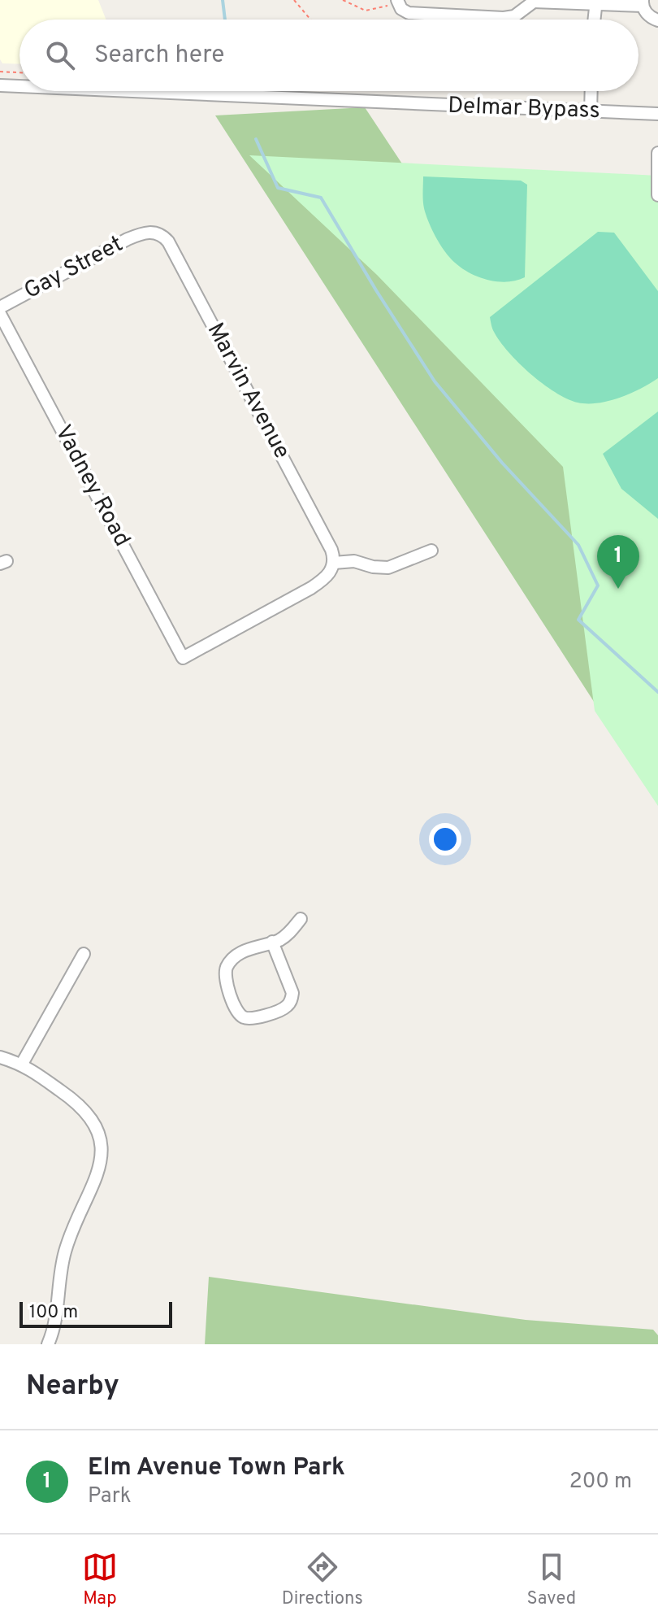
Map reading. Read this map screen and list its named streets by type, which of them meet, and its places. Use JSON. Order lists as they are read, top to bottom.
{
  "streets": {
    "street": [
      "Delmar Bypass",
      "Gay Street",
      "Marvin Avenue",
      "Vadney Road"
    ]
  },
  "crossings": [
    ["Gay Street", "Marvin Avenue"],
    ["Marvin Avenue", "Vadney Road"]
  ],
  "scale_bar": "100 m",
  "page": {
    "search": "Search here",
    "pins": "1",
    "scale": "100 m",
    "heading": "Nearby",
    "list": [
      {
        "mark": "1",
        "name": "Elm Avenue Town Park",
        "note": "Park",
        "value": "200 m"
      }
    ],
    "nav": ["Map", "Directions", "Saved"]
  }
}
